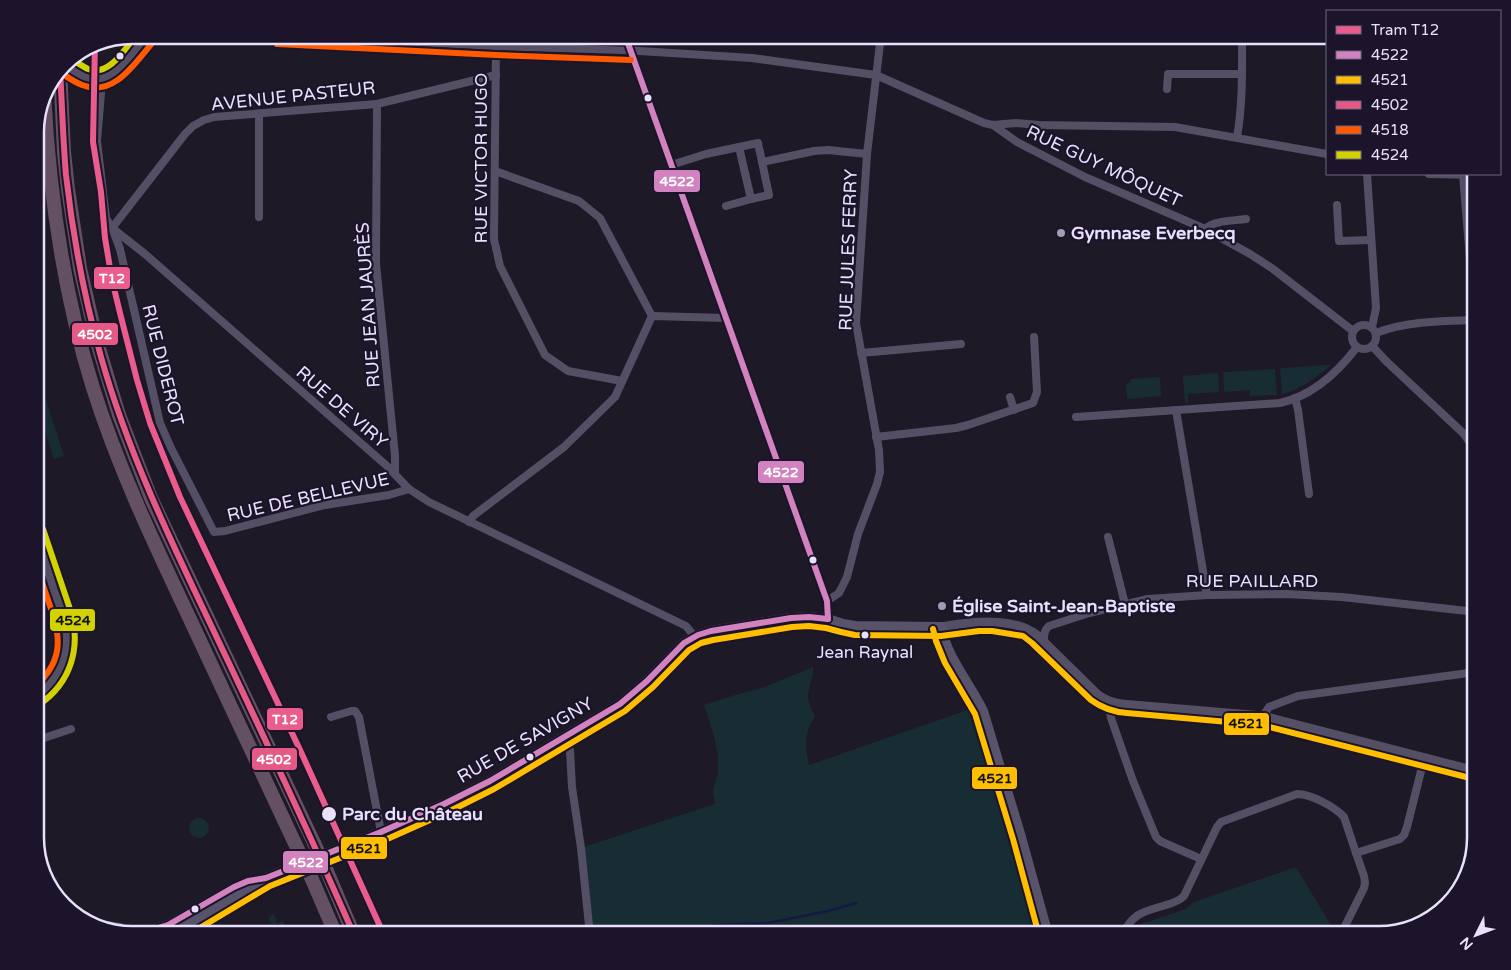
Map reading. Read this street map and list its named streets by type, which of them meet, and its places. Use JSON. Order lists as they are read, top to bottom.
{
  "streets": {
    "main road": ["RUE DE SAVIGNY"],
    "street": [
      "AVENUE PASTEUR",
      "RUE VICTOR HUGO",
      "RUE GUY MÔQUET",
      "RUE JULES FERRY",
      "RUE JEAN JAURÈS",
      "RUE DIDEROT",
      "RUE DE VIRY",
      "RUE DE BELLEVUE",
      "RUE PAILLARD"
    ]
  },
  "crossings": [
    ["AVENUE PASTEUR", "RUE VICTOR HUGO"],
    ["AVENUE PASTEUR", "RUE JEAN JAURÈS"],
    ["AVENUE PASTEUR", "RUE DIDEROT"],
    ["AVENUE PASTEUR", "RUE DE VIRY"],
    ["RUE JEAN JAURÈS", "RUE DE VIRY"],
    ["RUE DIDEROT", "RUE DE VIRY"],
    ["RUE DIDEROT", "RUE DE BELLEVUE"],
    ["RUE DE VIRY", "RUE DE BELLEVUE"],
    ["RUE DE VIRY", "RUE DE SAVIGNY"]
  ],
  "places": [
    "Gymnase Everbecq",
    "Église Saint-Jean-Baptiste",
    "Jean Raynal",
    "Parc du Château"
  ],
  "lines": [
    "transit line 4522",
    "transit line 4518",
    "transit line 4524",
    "tram line T12",
    "transit line 4502",
    "transit line 4521"
  ],
  "legend": [
    "Tram T12",
    "4522",
    "4521",
    "4502",
    "4518",
    "4524"
  ],
  "north": "bottom left"
}
